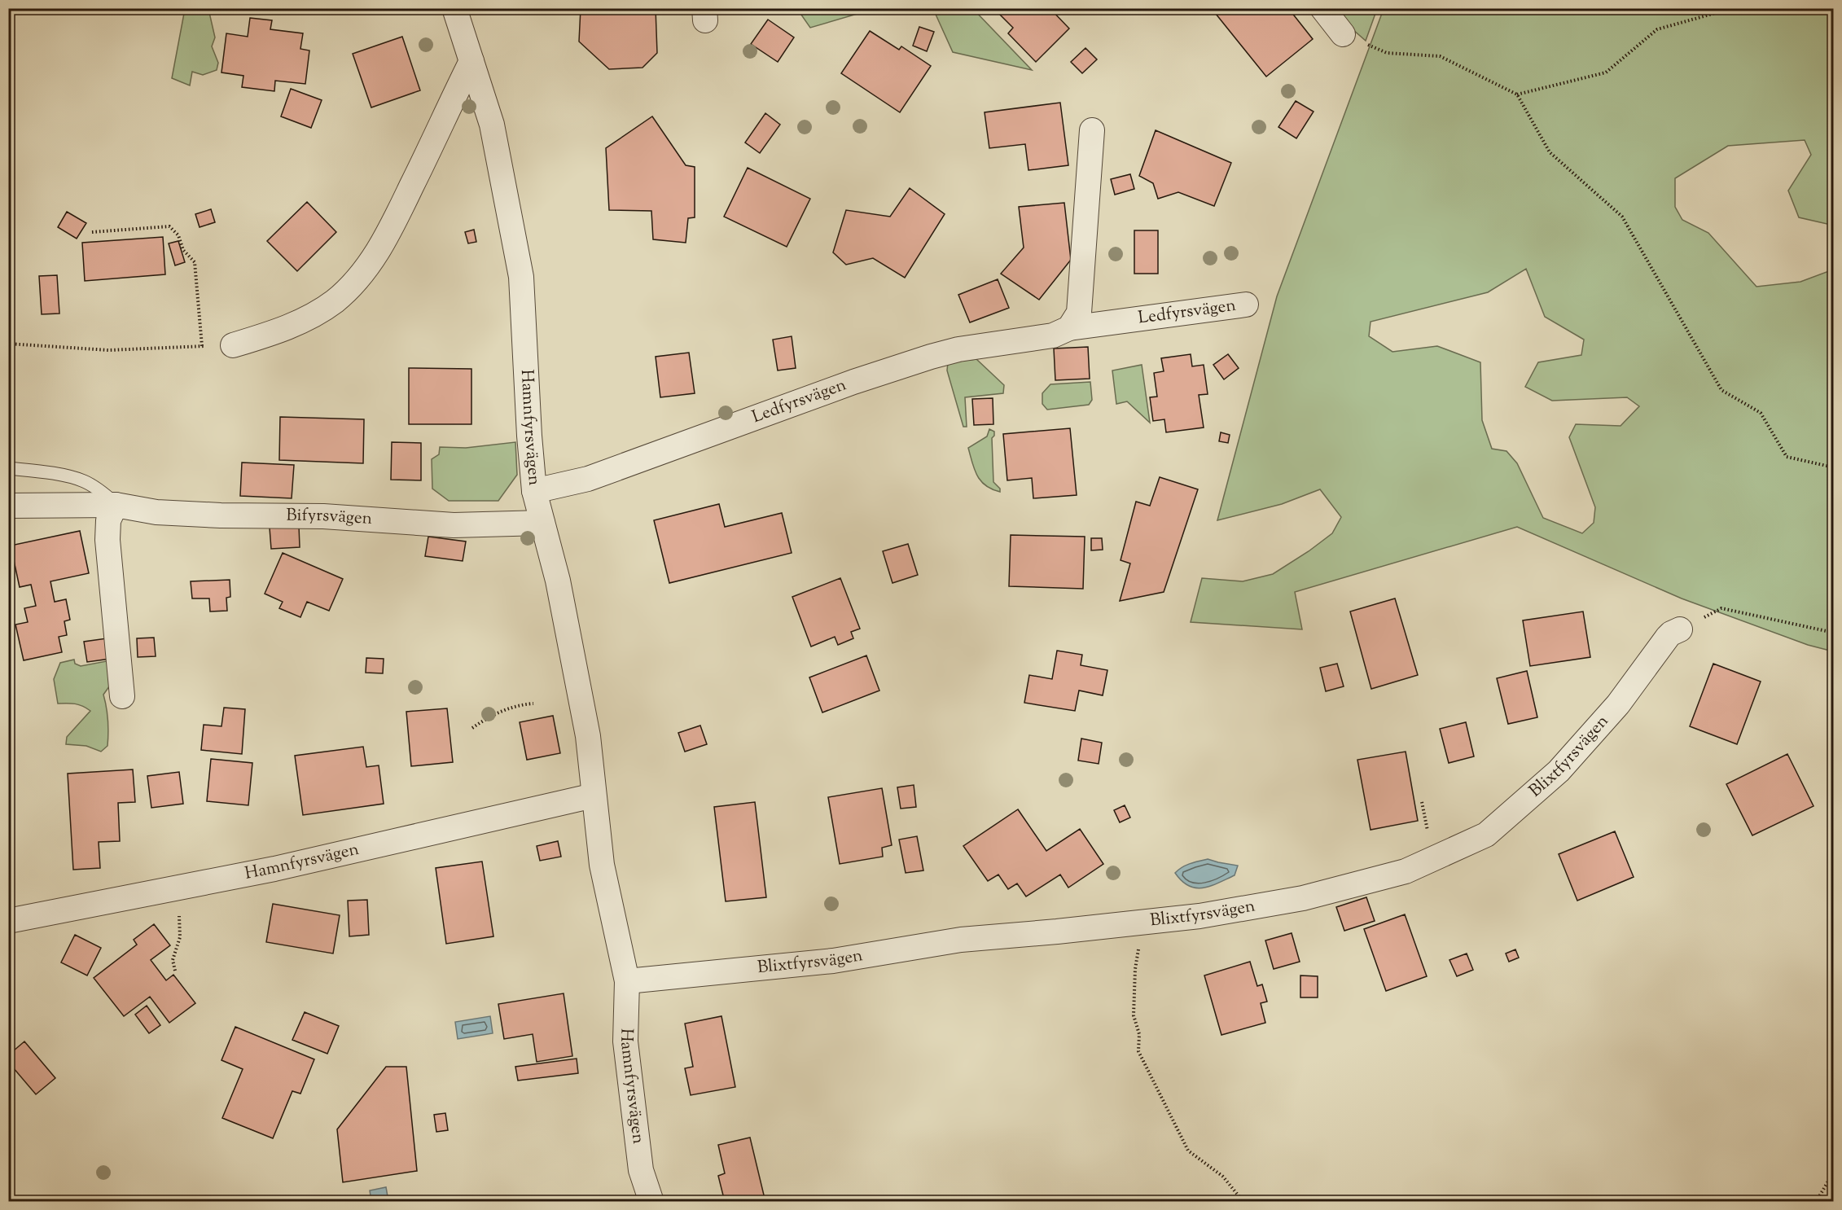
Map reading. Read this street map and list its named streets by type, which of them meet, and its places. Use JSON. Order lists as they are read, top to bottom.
{
  "streets": {
    "street": [
      "Ledfyrsvägen",
      "Hamnfyrsvägen",
      "Bifyrsvägen",
      "Blixtfyrsvägen"
    ]
  },
  "crossings": [
    ["Ledfyrsvägen", "Hamnfyrsvägen"],
    ["Hamnfyrsvägen", "Bifyrsvägen"],
    ["Hamnfyrsvägen", "Blixtfyrsvägen"]
  ]
}
